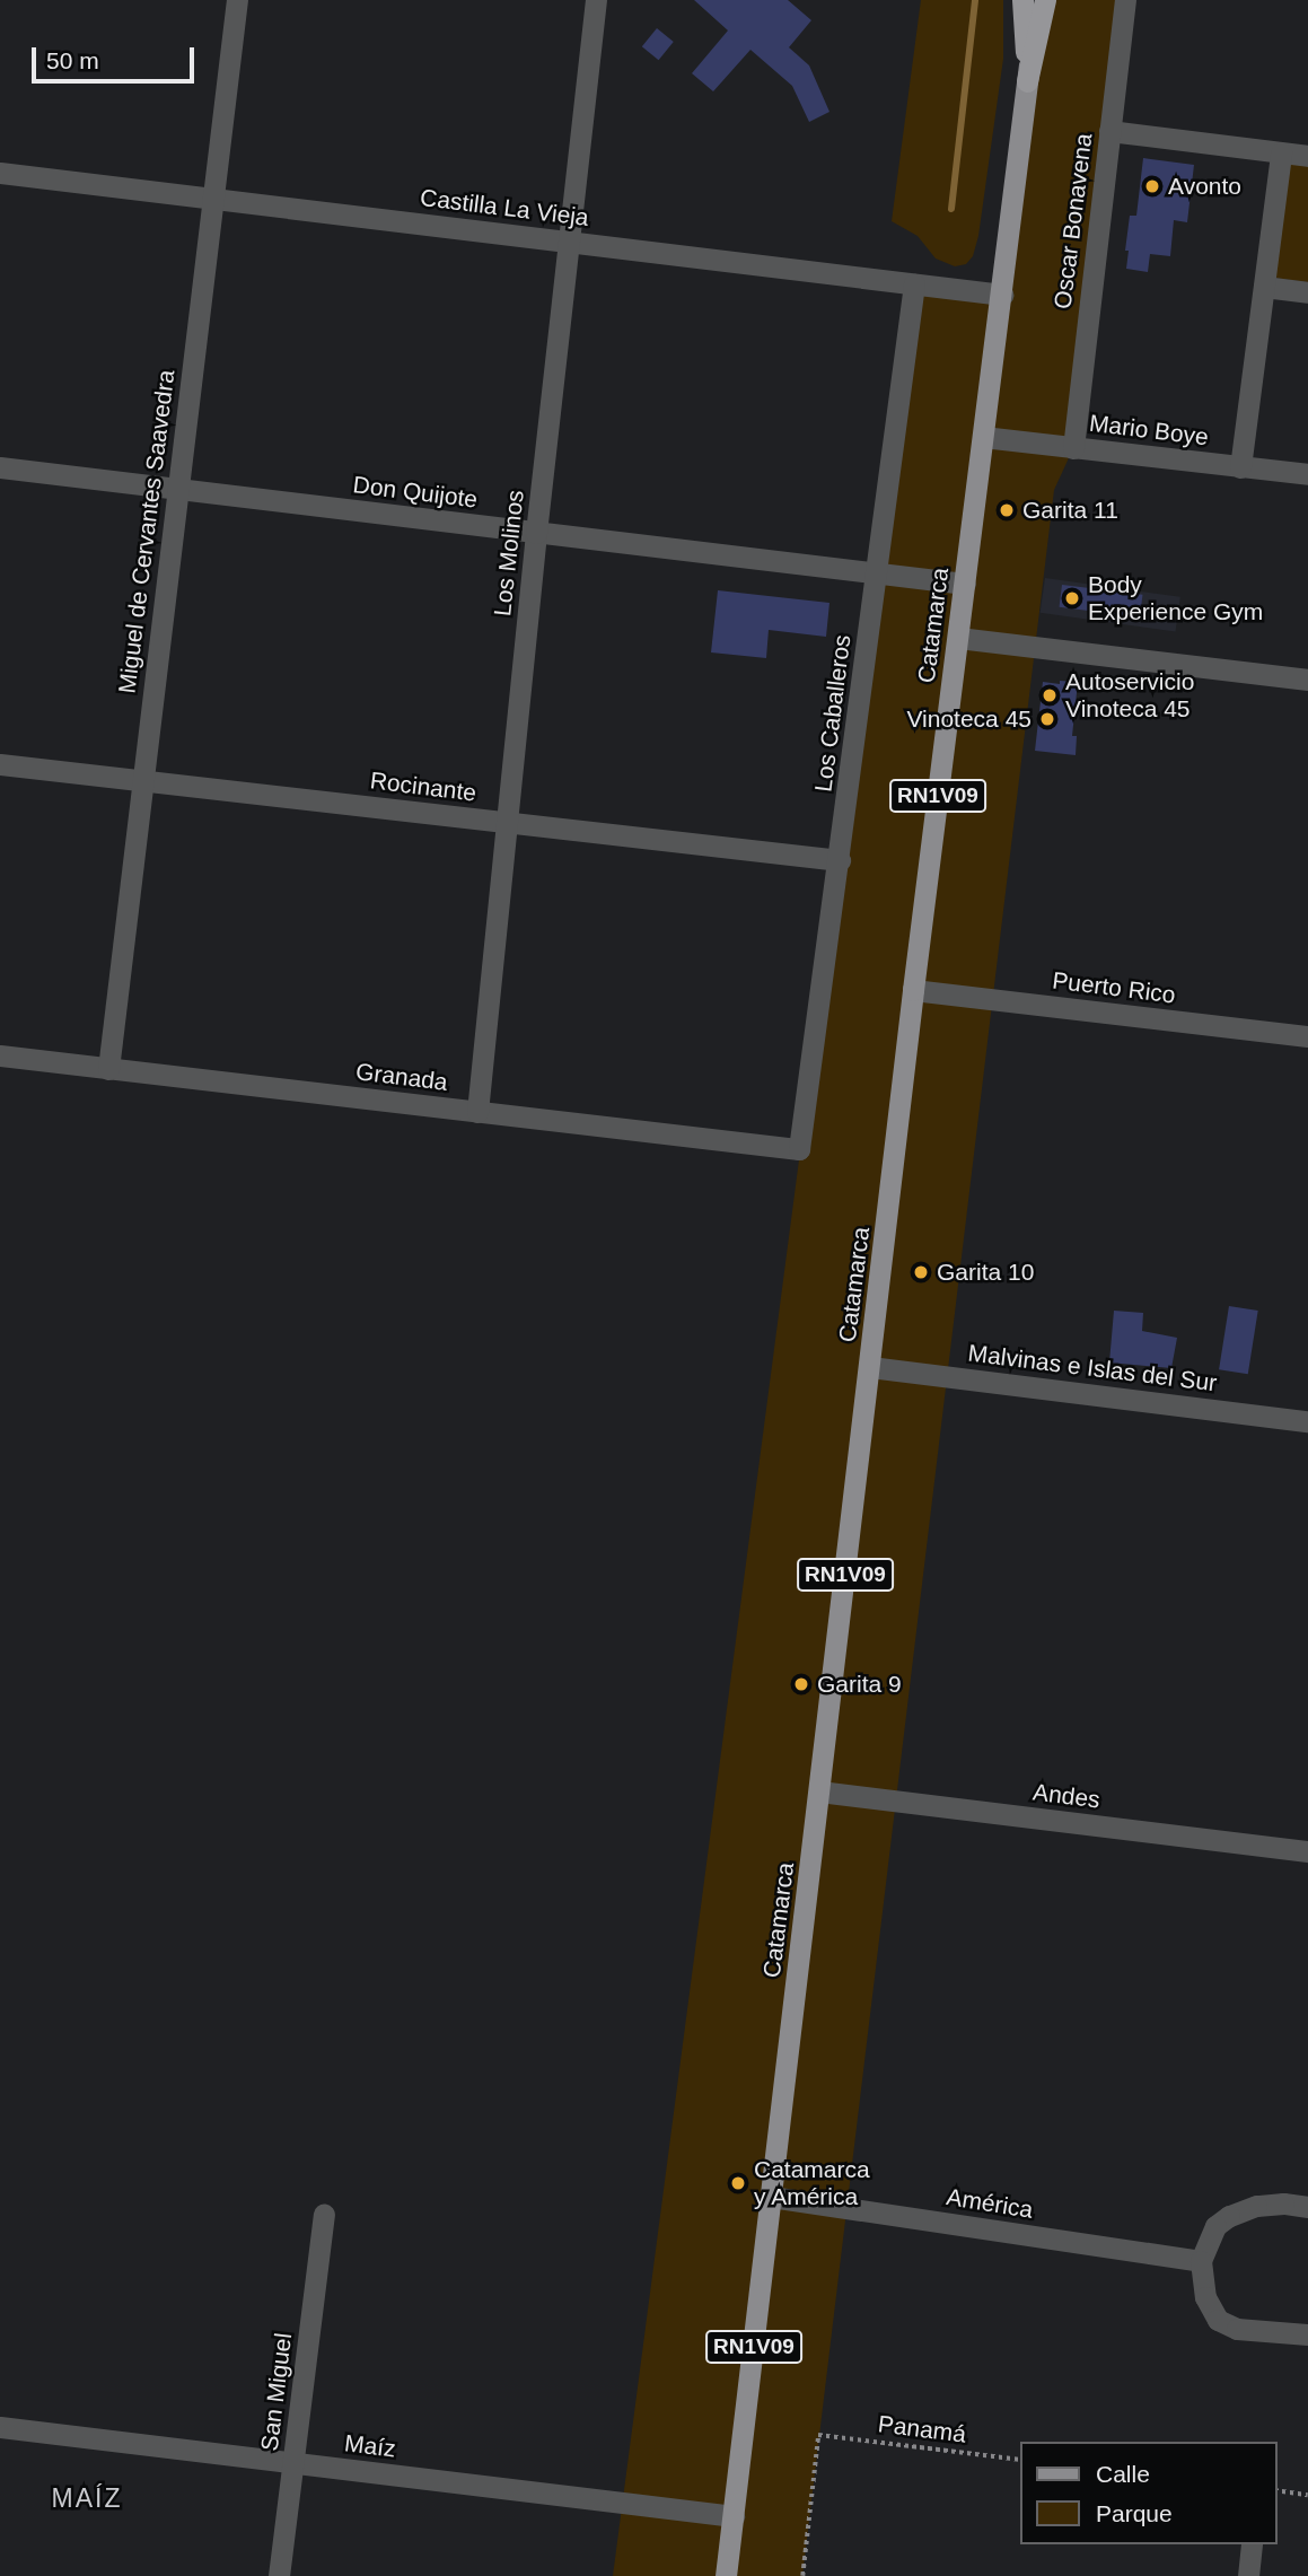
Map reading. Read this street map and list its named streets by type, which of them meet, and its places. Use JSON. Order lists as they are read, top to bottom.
{
  "streets": {
    "main road": ["Catamarca", "RN1V09"],
    "street": [
      "Castilla La Vieja",
      "Oscar Bonavena",
      "Mario Boye",
      "Don Quijote",
      "Miguel de Cervantes Saavedra",
      "Los Molinos",
      "Los Caballeros",
      "Rocinante",
      "Puerto Rico",
      "Granada",
      "Malvinas e Islas del Sur",
      "Andes",
      "América",
      "San Miguel",
      "Maíz"
    ],
    "path": ["Panamá"]
  },
  "crossings": [
    ["Castilla La Vieja", "Miguel de Cervantes Saavedra"],
    ["Castilla La Vieja", "Los Molinos"],
    ["Castilla La Vieja", "Catamarca"],
    ["Castilla La Vieja", "Los Caballeros"],
    ["Oscar Bonavena", "Mario Boye"],
    ["Mario Boye", "Catamarca"],
    ["Don Quijote", "Miguel de Cervantes Saavedra"],
    ["Don Quijote", "Los Molinos"],
    ["Don Quijote", "Catamarca"],
    ["Don Quijote", "Los Caballeros"],
    ["Miguel de Cervantes Saavedra", "Rocinante"],
    ["Miguel de Cervantes Saavedra", "Granada"],
    ["Los Molinos", "Rocinante"],
    ["Los Molinos", "Granada"],
    ["Catamarca", "Puerto Rico"],
    ["Catamarca", "Malvinas e Islas del Sur"],
    ["Catamarca", "Andes"],
    ["Catamarca", "América"],
    ["Catamarca", "Maíz"],
    ["Los Caballeros", "Rocinante"],
    ["Los Caballeros", "Granada"],
    ["San Miguel", "Maíz"]
  ],
  "districts": ["MAÍZ"],
  "places": [
    "Avonto",
    "Garita 11",
    "Body Experience Gym",
    "Autoservicio Vinoteca 45",
    "Vinoteca 45",
    "Garita 10",
    "Garita 9",
    "Catamarca y América"
  ],
  "legend": ["Calle", "Parque"],
  "scale_bar": "50 m"
}
